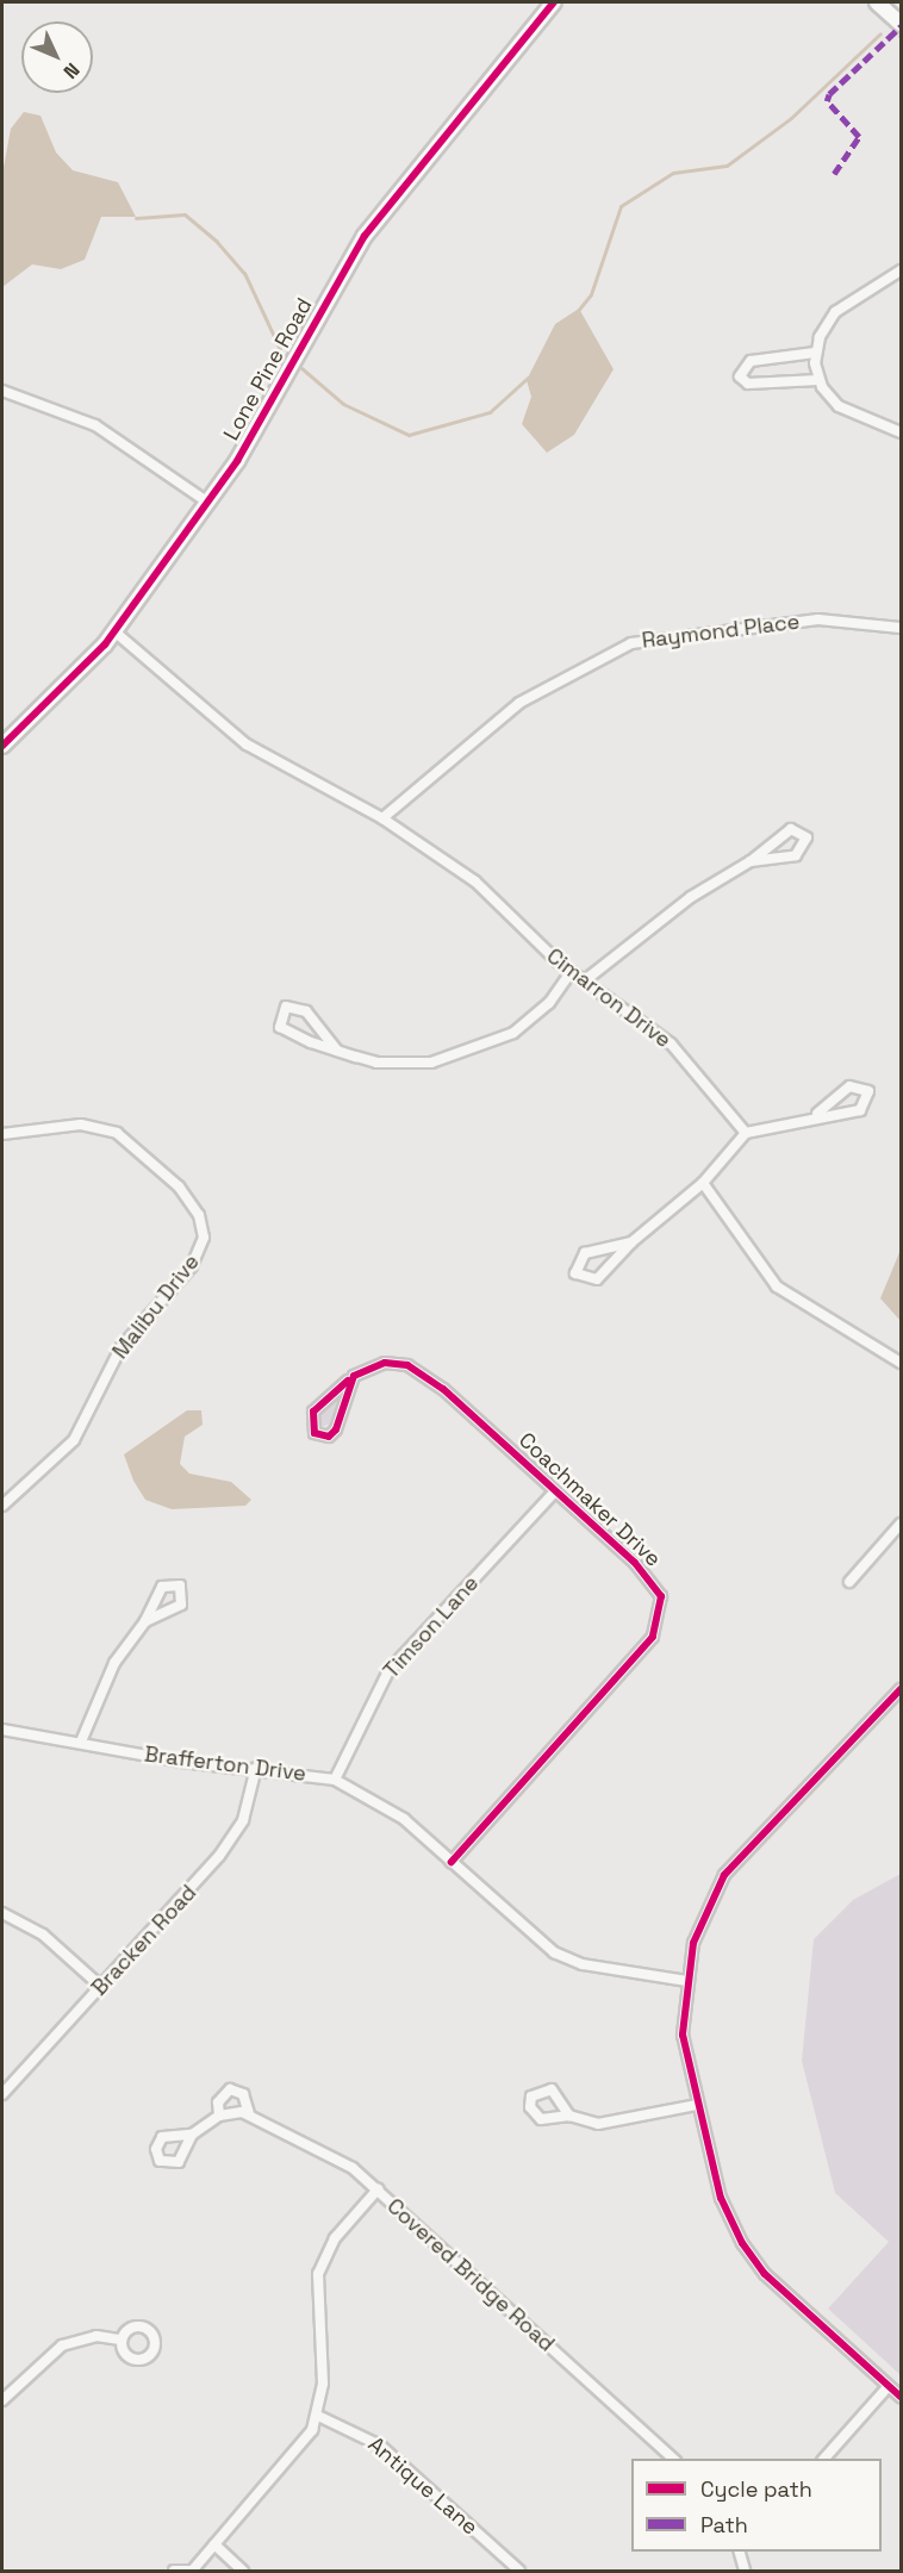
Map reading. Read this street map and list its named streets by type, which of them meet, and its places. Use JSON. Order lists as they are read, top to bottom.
{
  "streets": {
    "street": [
      "Lone Pine Road",
      "Raymond Place",
      "Cimarron Drive",
      "Malibu Drive",
      "Coachmaker Drive",
      "Timson Lane",
      "Brafferton Drive",
      "Bracken Road",
      "Covered Bridge Road",
      "Antique Lane"
    ]
  },
  "crossings": [
    ["Lone Pine Road", "Cimarron Drive"],
    ["Raymond Place", "Cimarron Drive"],
    ["Coachmaker Drive", "Timson Lane"],
    ["Coachmaker Drive", "Brafferton Drive"],
    ["Timson Lane", "Brafferton Drive"],
    ["Brafferton Drive", "Bracken Road"]
  ],
  "legend": ["Cycle path", "Path"],
  "north": "bottom right"
}
